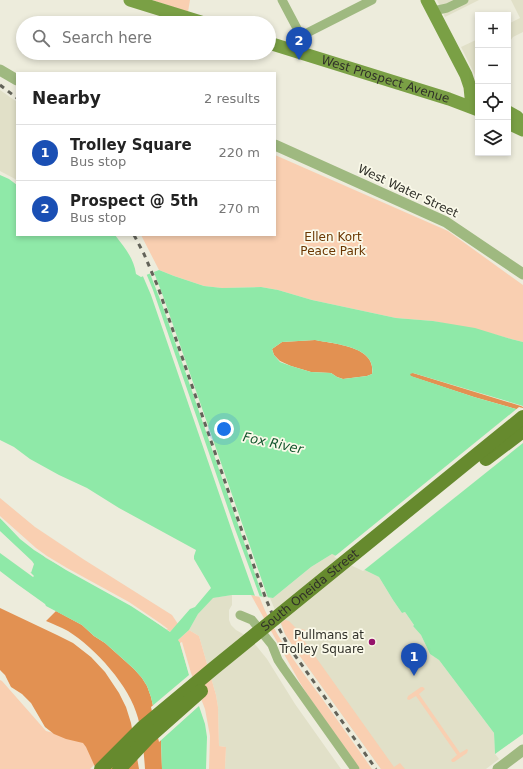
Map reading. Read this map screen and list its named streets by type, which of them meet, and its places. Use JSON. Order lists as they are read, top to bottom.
{
  "streets": {
    "main road": ["West Prospect Avenue", "South Oneida Street"],
    "street": ["West Water Street"]
  },
  "water": ["Fox River"],
  "parks": ["Ellen Kort Peace Park"],
  "places": ["Pullmans at Trolley Square"],
  "page": {
    "map_buttons": ["+", "−"],
    "search": "Search here",
    "pins": ["2", "1"],
    "heading": ["Nearby", "2 results"],
    "list": [
      {
        "mark": "1",
        "name": "Trolley Square",
        "note": "Bus stop",
        "value": "220 m"
      },
      {
        "mark": "2",
        "name": "Prospect @ 5th",
        "note": "Bus stop",
        "value": "270 m"
      }
    ]
  }
}
